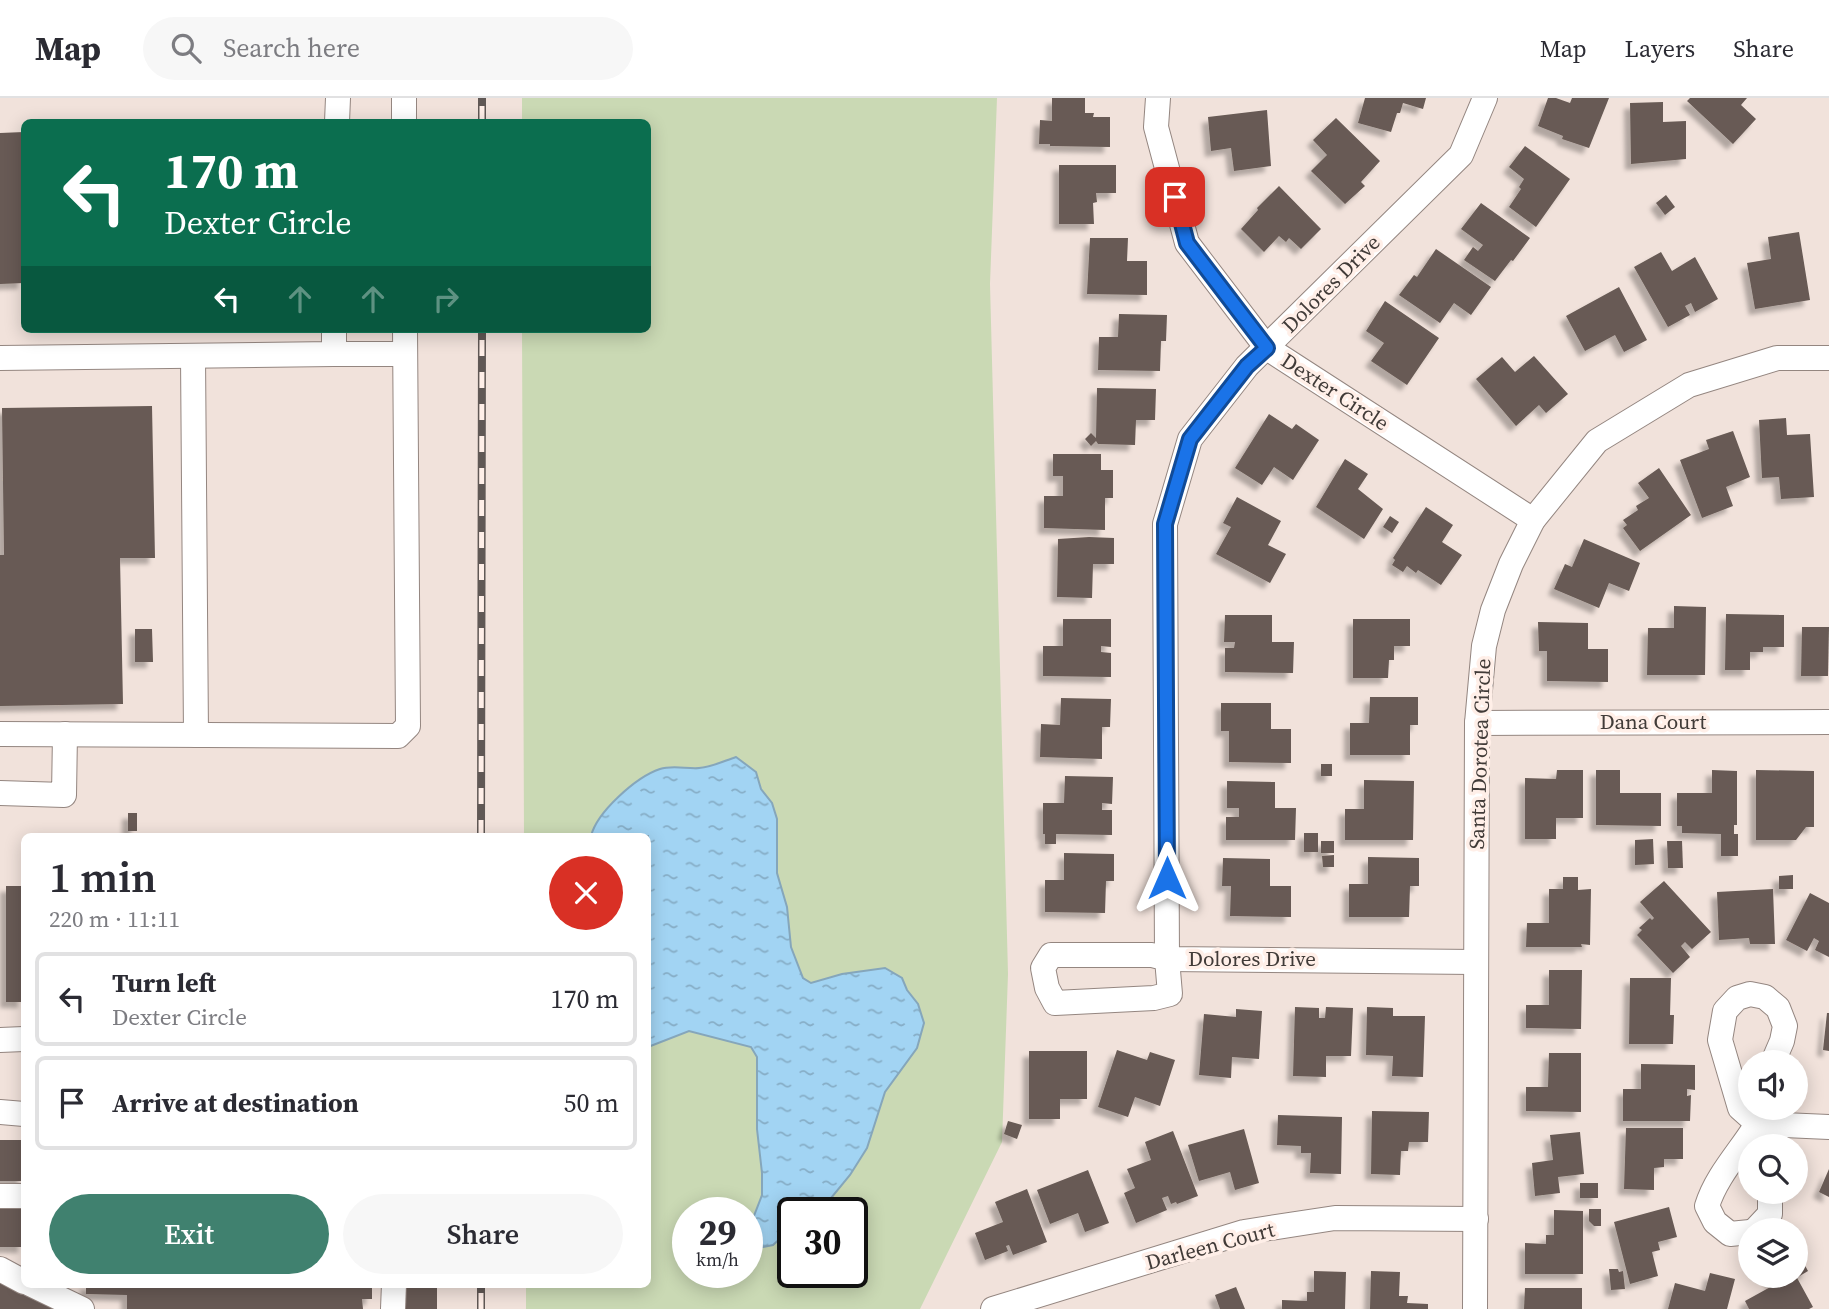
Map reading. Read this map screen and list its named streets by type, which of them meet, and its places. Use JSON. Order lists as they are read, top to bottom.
{
  "streets": {
    "street": [
      "Dolores Drive",
      "Dexter Circle",
      "Dana Court",
      "Santa Dorotea Circle",
      "Darleen Court"
    ]
  },
  "crossings": [
    ["Dolores Drive", "Dexter Circle"],
    ["Dolores Drive", "Santa Dorotea Circle"],
    ["Dexter Circle", "Santa Dorotea Circle"],
    ["Dana Court", "Santa Dorotea Circle"],
    ["Santa Dorotea Circle", "Darleen Court"]
  ],
  "page": {
    "header": "Map",
    "search": "Search here",
    "nav": ["Map", "Layers", "Share"],
    "turn": ["170 m", "Dexter Circle"],
    "heading": ["1 min", "220 m · 11:11"],
    "list": [
      {
        "name": "Turn left",
        "note": "Dexter Circle",
        "value": "170 m"
      },
      {
        "name": "Arrive at destination",
        "value": "50 m"
      }
    ],
    "buttons": ["Exit", "Share"],
    "speed": "29 km/h",
    "limit": "30"
  }
}
